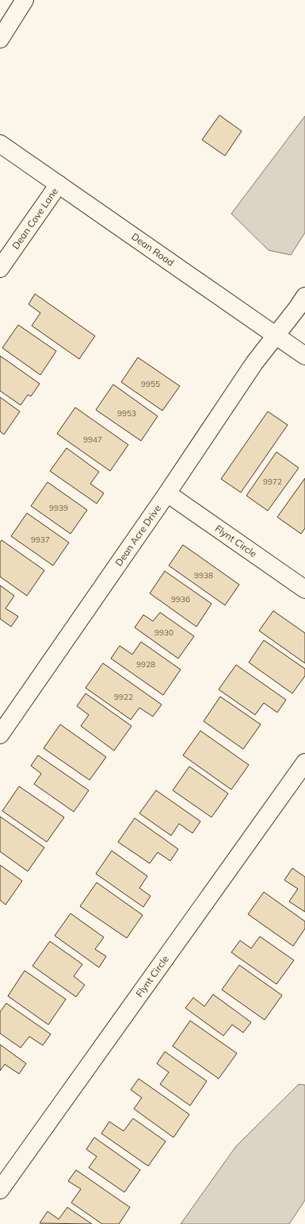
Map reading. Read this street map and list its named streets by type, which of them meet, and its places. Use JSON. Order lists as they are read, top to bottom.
{
  "streets": {
    "street": [
      "Dean Cove Lane",
      "Dean Road",
      "Dean Acre Drive",
      "Flynt Circle"
    ]
  },
  "crossings": [
    ["Dean Cove Lane", "Dean Road"],
    ["Dean Road", "Dean Acre Drive"],
    ["Dean Acre Drive", "Flynt Circle"]
  ],
  "house_numbers": [
    "9955",
    "9953",
    "9947",
    "9972",
    "9939",
    "9937",
    "9938",
    "9936",
    "9930",
    "9928",
    "9922"
  ]
}
